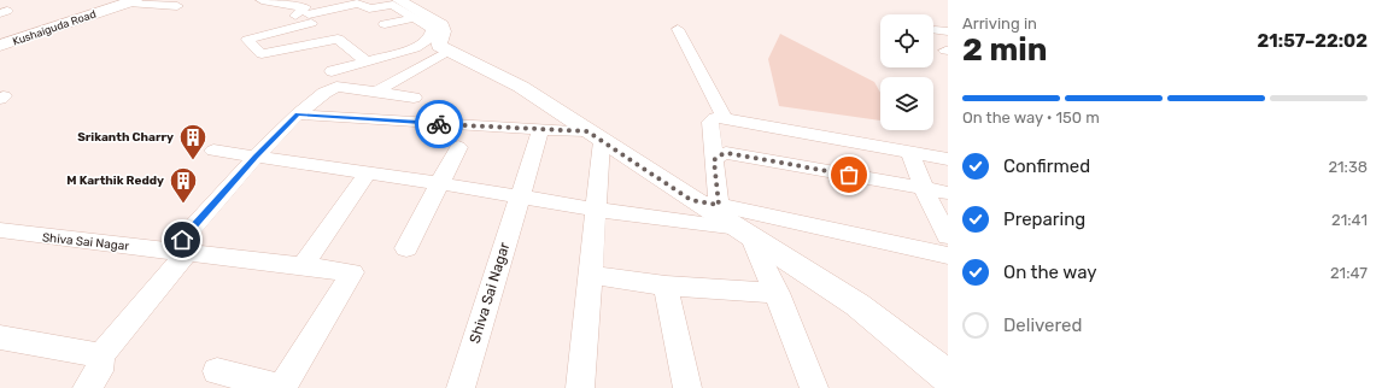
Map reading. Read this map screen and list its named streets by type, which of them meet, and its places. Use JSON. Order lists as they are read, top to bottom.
{
  "streets": {
    "main road": ["Kushaiguda Road"],
    "street": ["Shiva Sai Nagar"]
  },
  "places": {
    "building": ["Srikanth Charry", "M Karthik Reddy"]
  },
  "page": {
    "heading": ["2 min", "Arriving in", "21:57–22:02"],
    "bar": "On the way · 150 m",
    "list": [
      ["Confirmed", "21:38"],
      ["Preparing", "21:41"],
      ["On the way", "21:47"],
      "Delivered"
    ]
  }
}
